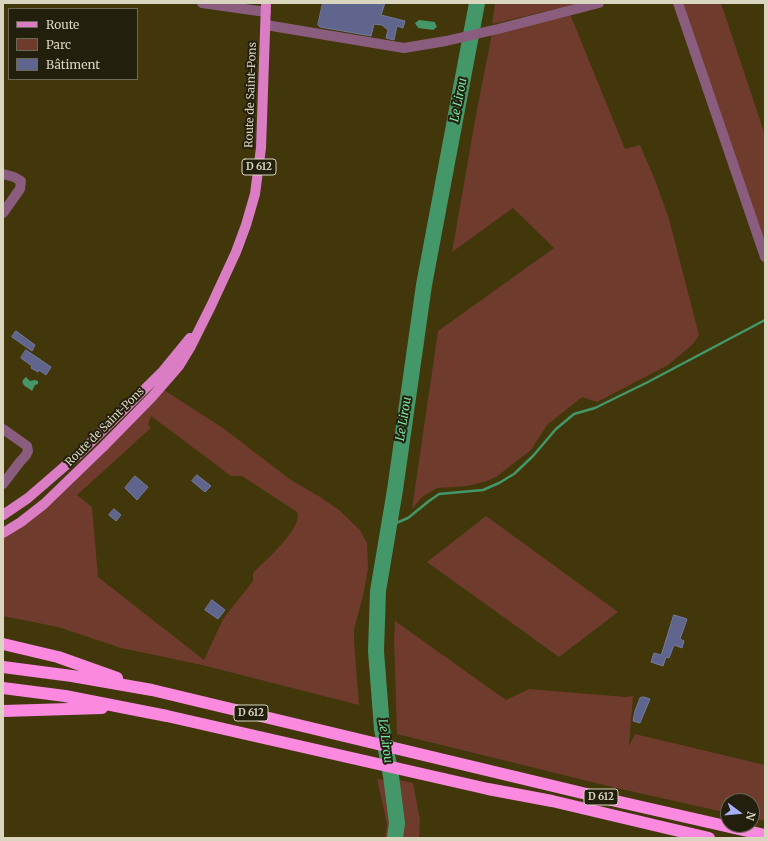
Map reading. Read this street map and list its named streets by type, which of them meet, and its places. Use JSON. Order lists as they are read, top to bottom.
{
  "streets": {
    "highway": ["D 612"],
    "main road": ["Route de Saint-Pons"]
  },
  "water": ["Le Lirou"],
  "legend": ["Route", "Parc", "Bâtiment"],
  "north": "right"
}
